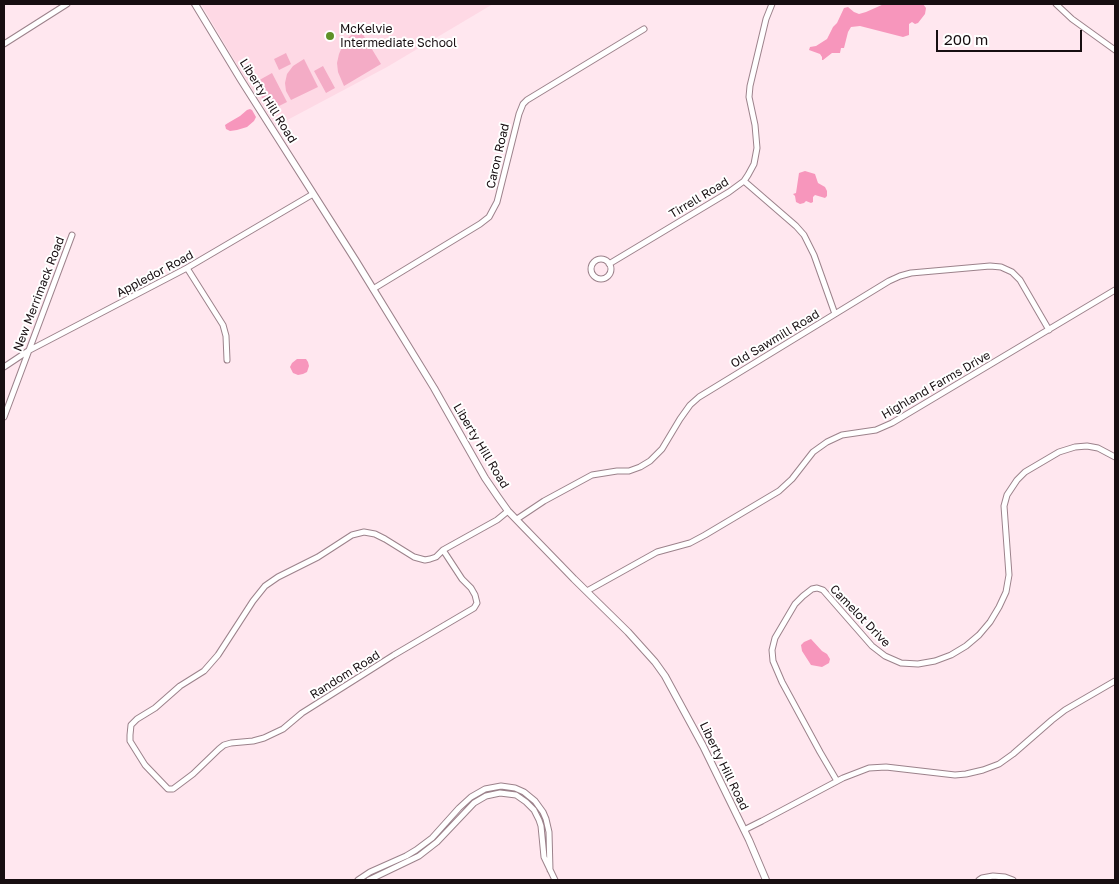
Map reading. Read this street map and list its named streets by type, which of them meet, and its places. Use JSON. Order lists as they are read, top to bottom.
{
  "streets": {
    "street": [
      "Liberty Hill Road",
      "Caron Road",
      "Tirrell Road",
      "Appledor Road",
      "New Merrimack Road",
      "Old Sawmill Road",
      "Highland Farms Drive",
      "Camelot Drive",
      "Random Road"
    ]
  },
  "crossings": [
    ["Liberty Hill Road", "Caron Road"],
    ["Liberty Hill Road", "Appledor Road"],
    ["Liberty Hill Road", "Old Sawmill Road"],
    ["Liberty Hill Road", "Highland Farms Drive"],
    ["Appledor Road", "New Merrimack Road"],
    ["Old Sawmill Road", "Highland Farms Drive"]
  ],
  "places": ["McKelvie Intermediate School"],
  "scale_bar": "200 m"
}
